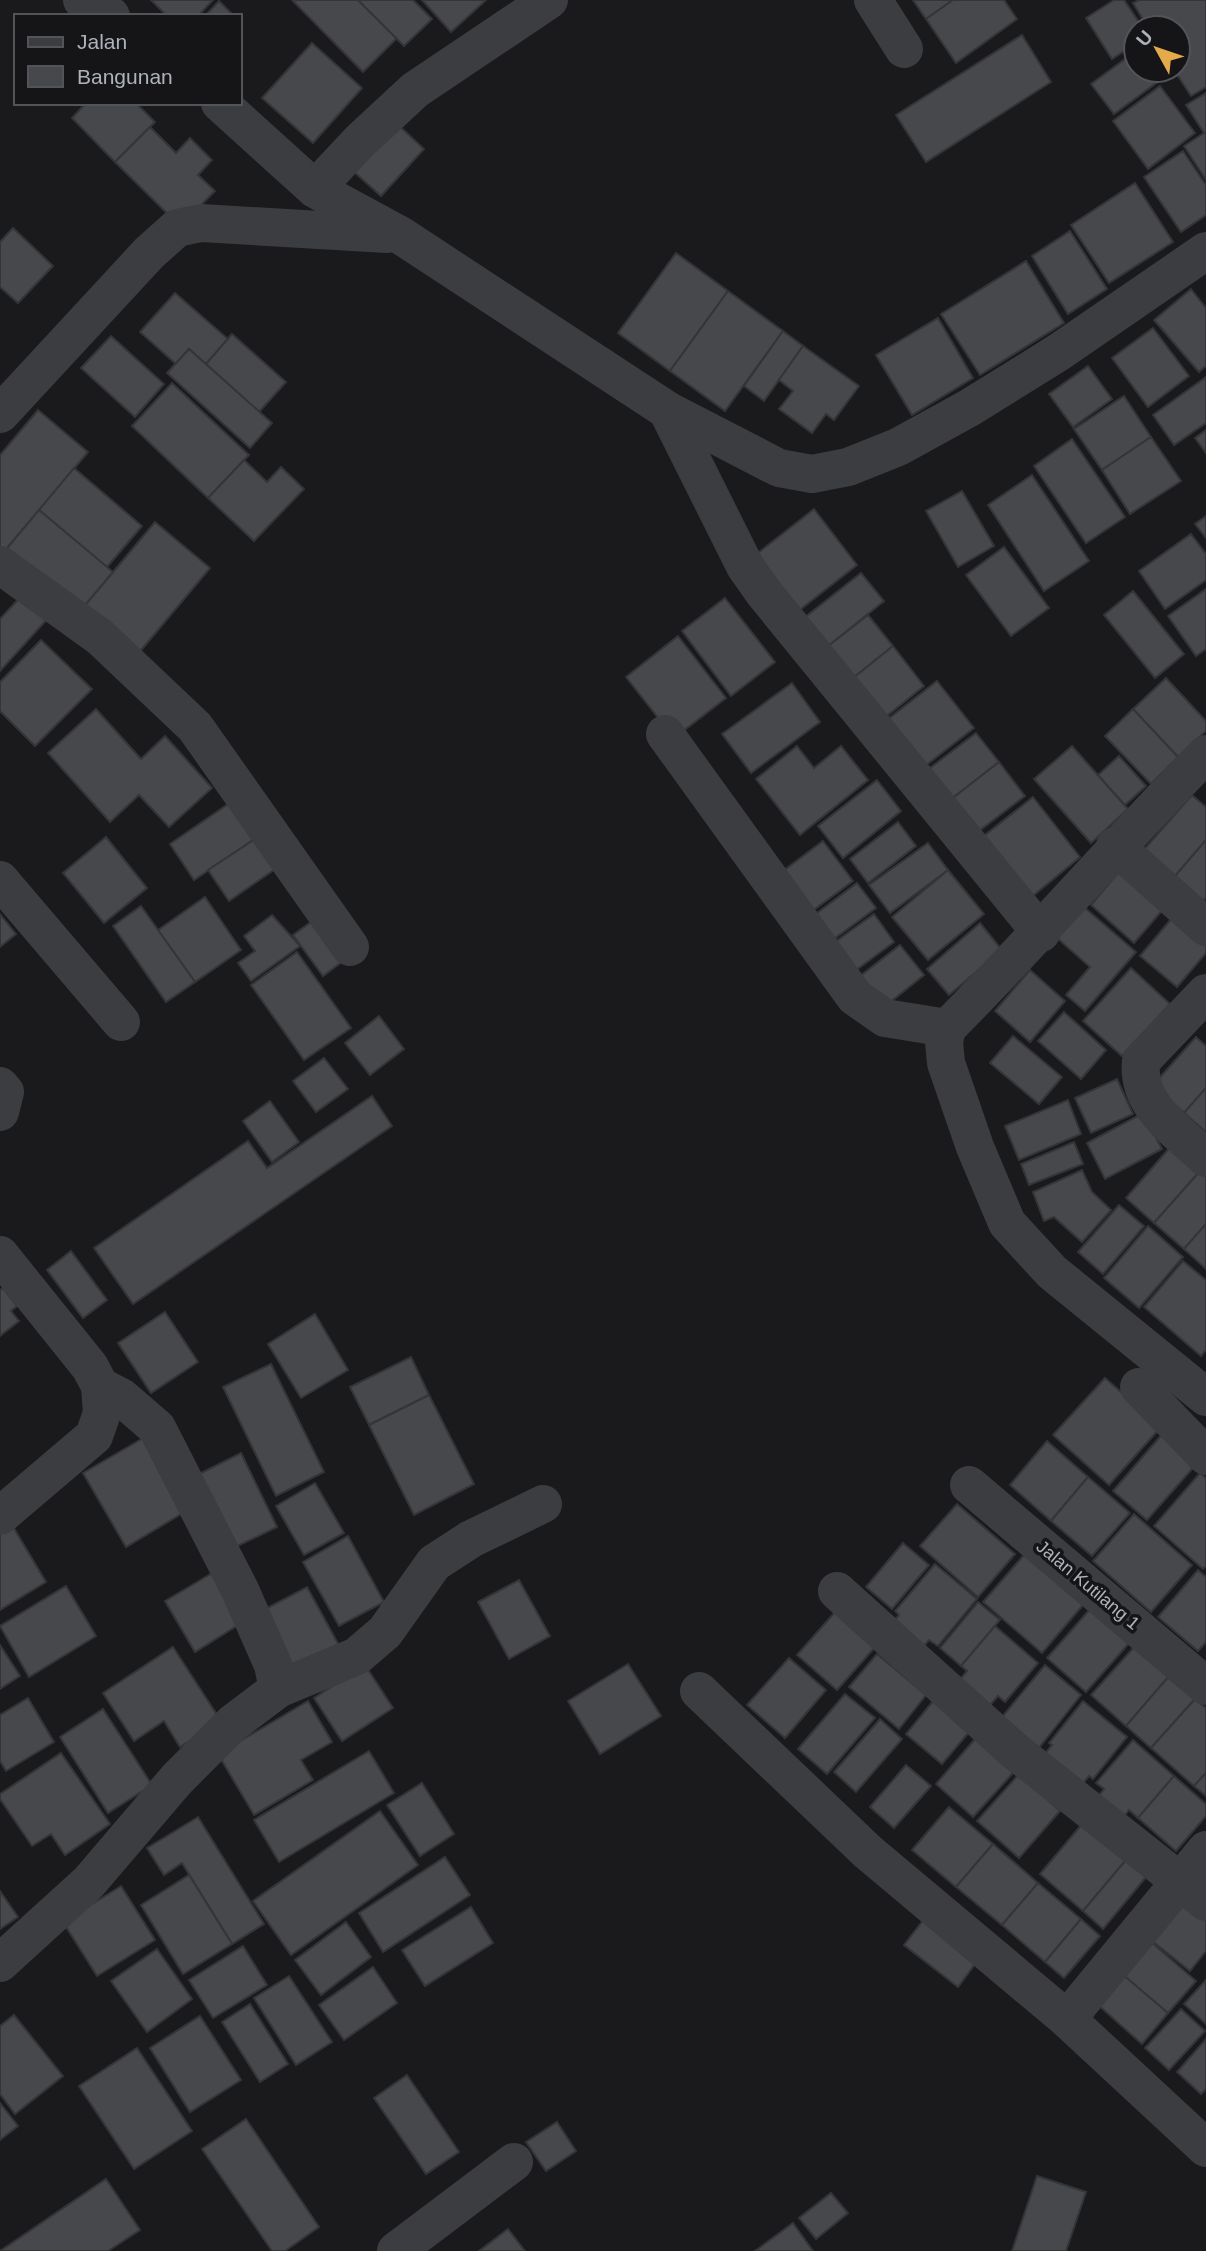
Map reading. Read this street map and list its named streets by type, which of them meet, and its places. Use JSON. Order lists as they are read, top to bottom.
{
  "streets": {
    "street": ["Jalan Kutilang 1"]
  },
  "legend": ["Jalan", "Bangunan"],
  "north": "top left"
}
